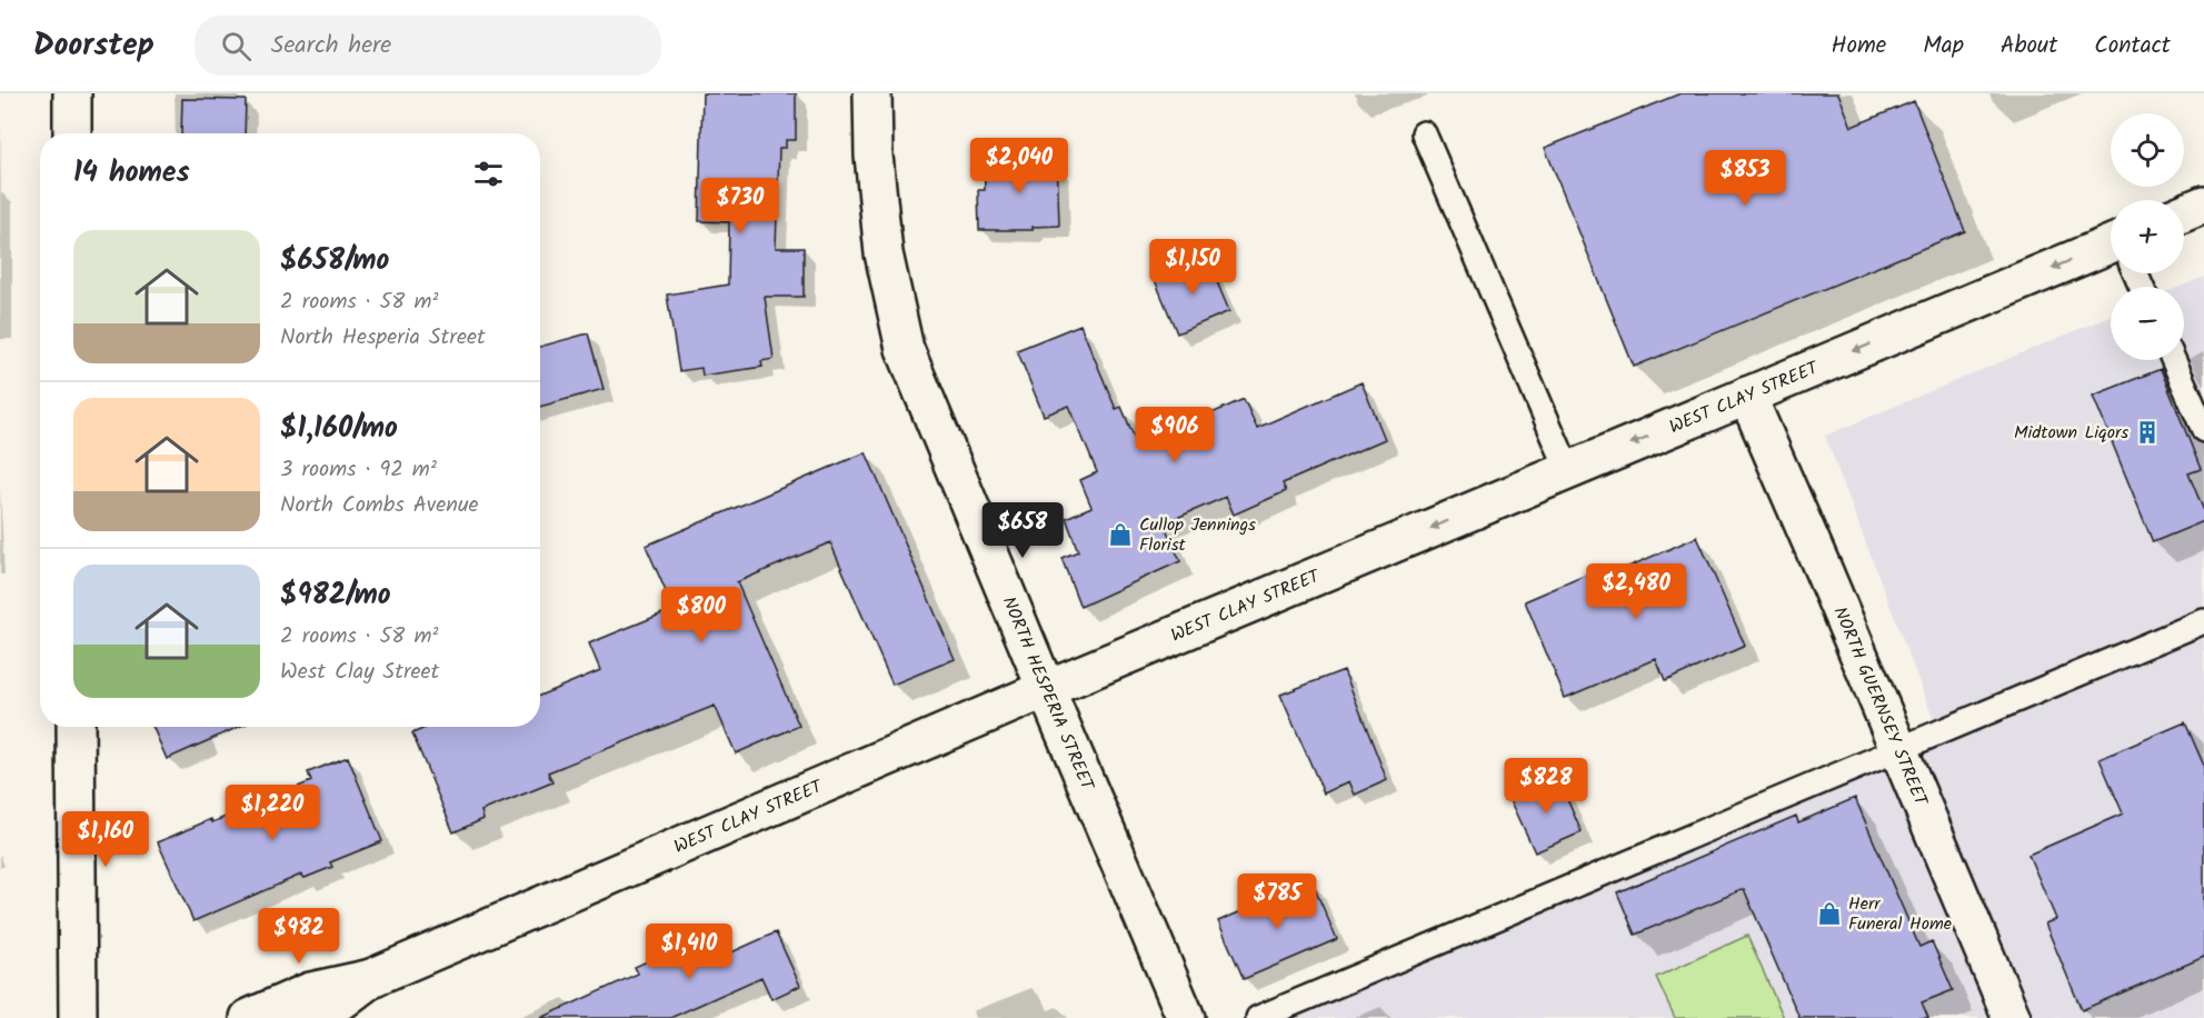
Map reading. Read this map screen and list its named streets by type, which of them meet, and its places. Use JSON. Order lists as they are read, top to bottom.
{
  "streets": {
    "street": ["WEST CLAY STREET", "NORTH HESPERIA STREET", "NORTH GUERNSEY STREET"]
  },
  "crossings": [
    ["WEST CLAY STREET", "NORTH HESPERIA STREET"],
    ["WEST CLAY STREET", "NORTH GUERNSEY STREET"]
  ],
  "one_way": ["WEST CLAY STREET"],
  "places": {
    "building": ["Midtown Liqors"],
    "shop": ["Cullop Jennings Florist", "Herr Funeral Home"]
  },
  "page": {
    "header": "Doorstep",
    "search": "Search here",
    "nav": [
      "Home",
      "Map",
      "About",
      "Contact"
    ],
    "map_buttons": ["+", "−"],
    "heading": "14 homes",
    "price": [
      "$2,040",
      "$853",
      "$730",
      "$1,150",
      "$906",
      "$658",
      "$2,480",
      "$800",
      "$828",
      "$1,220",
      "$1,160",
      "$785",
      "$982",
      "$1,410"
    ],
    "list": [
      {
        "name": "$658/mo",
        "note": "2 rooms · 58 m² · North Hesperia Street"
      },
      {
        "name": "$1,160/mo",
        "note": "3 rooms · 92 m² · North Combs Avenue"
      },
      {
        "name": "$982/mo",
        "note": "2 rooms · 58 m² · West Clay Street"
      }
    ]
  }
}
